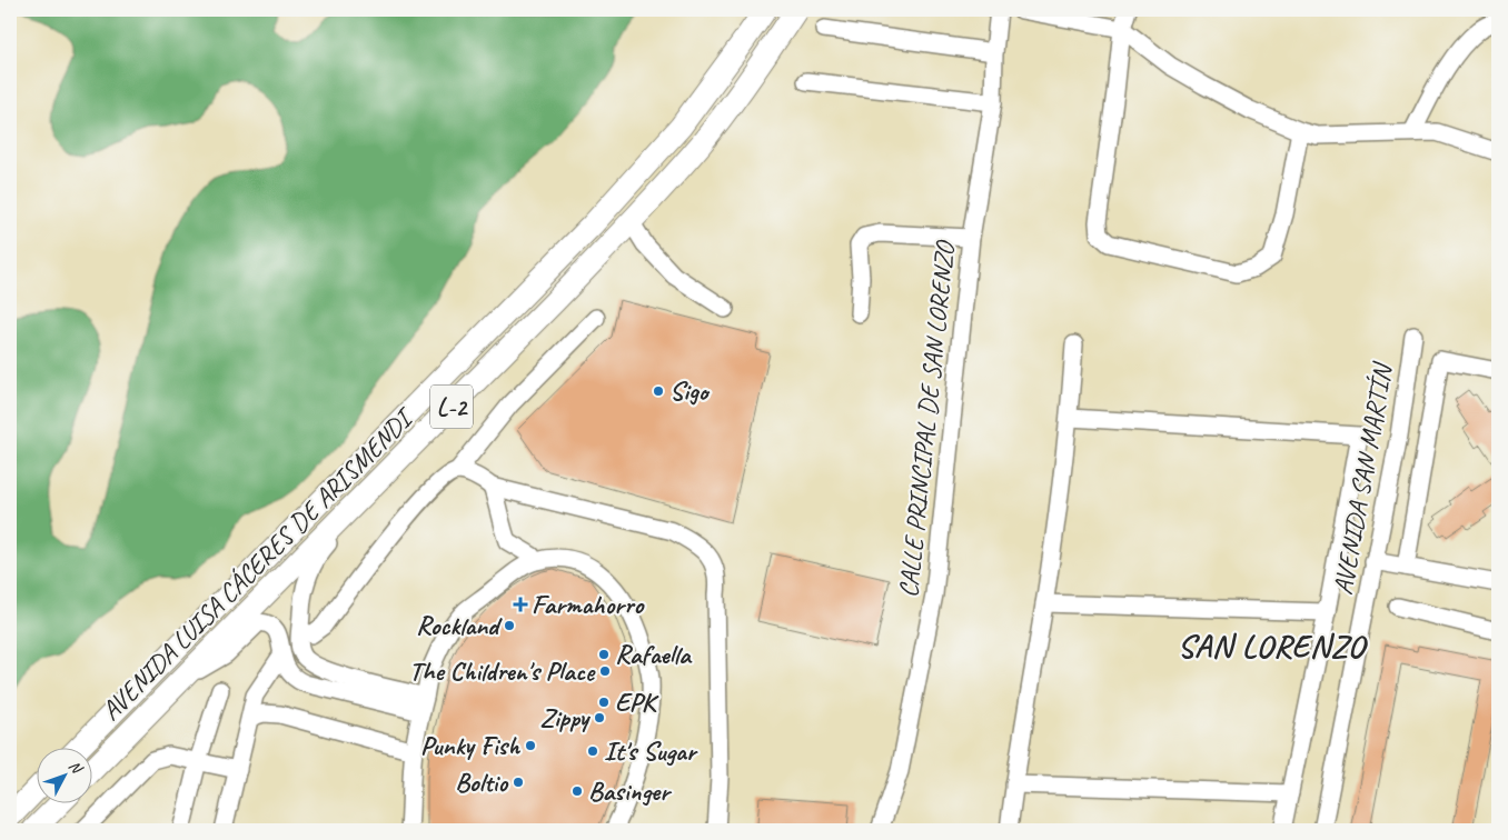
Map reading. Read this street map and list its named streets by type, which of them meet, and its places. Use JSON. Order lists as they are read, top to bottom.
{
  "streets": {
    "main road": ["L-2", "AVENIDA LUISA CÁCERES DE ARISMENDI"],
    "street": ["CALLE PRINCIPAL DE SAN LORENZO", "AVENIDA SAN MARTÍN"]
  },
  "districts": ["SAN LORENZO"],
  "places": {
    "other": [
      "Sigo",
      "Rockland",
      "Rafaella",
      "The Children's Place",
      "EPK",
      "Zippy",
      "Punky Fish",
      "It's Sugar",
      "Boltio",
      "Basinger"
    ],
    "health": ["Farmahorro"]
  },
  "north": "top right"
}
